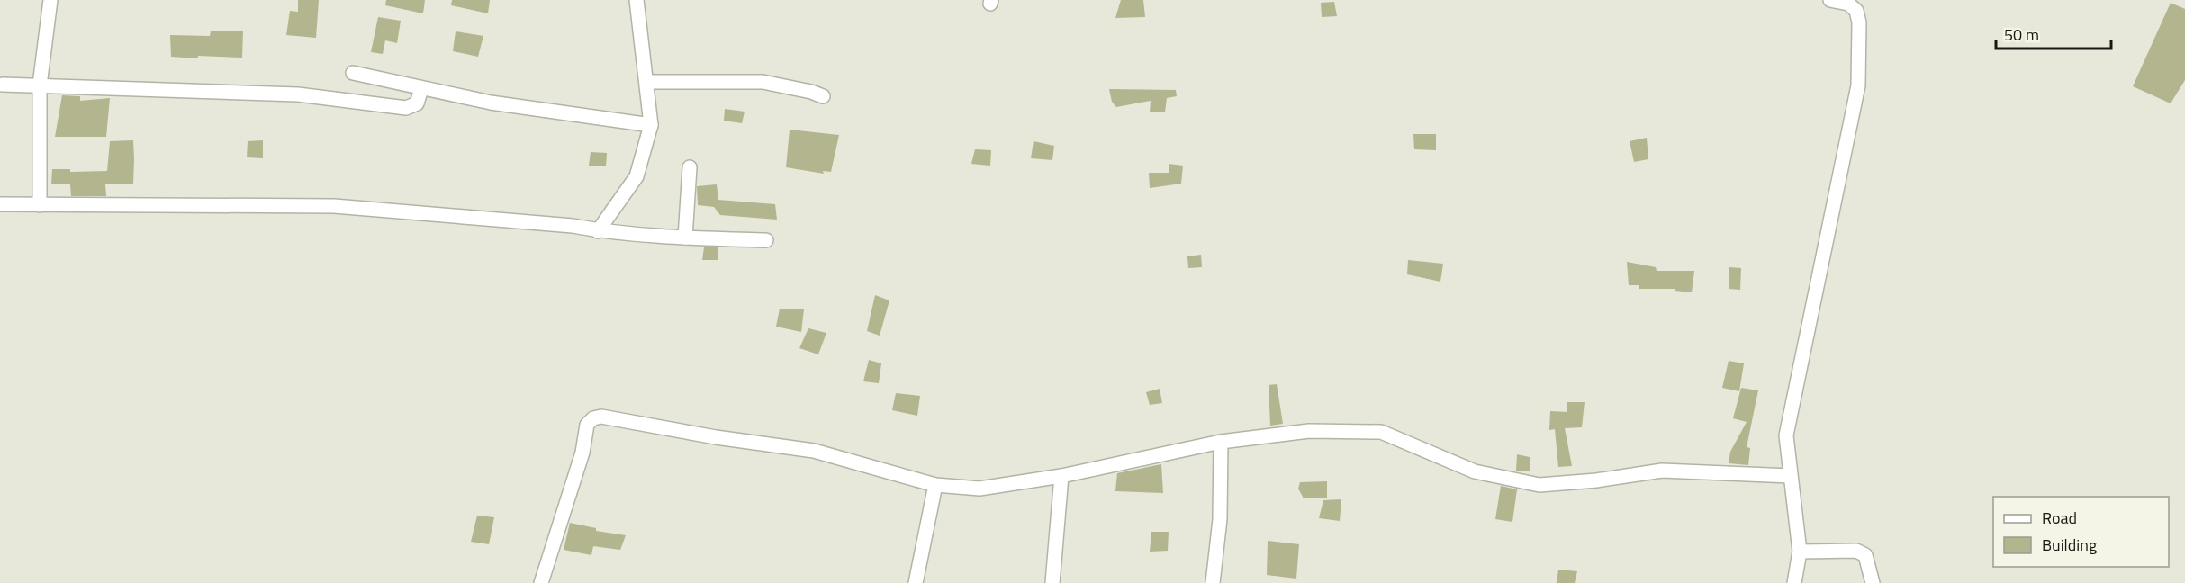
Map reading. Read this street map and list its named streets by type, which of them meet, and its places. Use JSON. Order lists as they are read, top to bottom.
{
  "legend": ["Road", "Building"],
  "scale_bar": "50 m"
}
